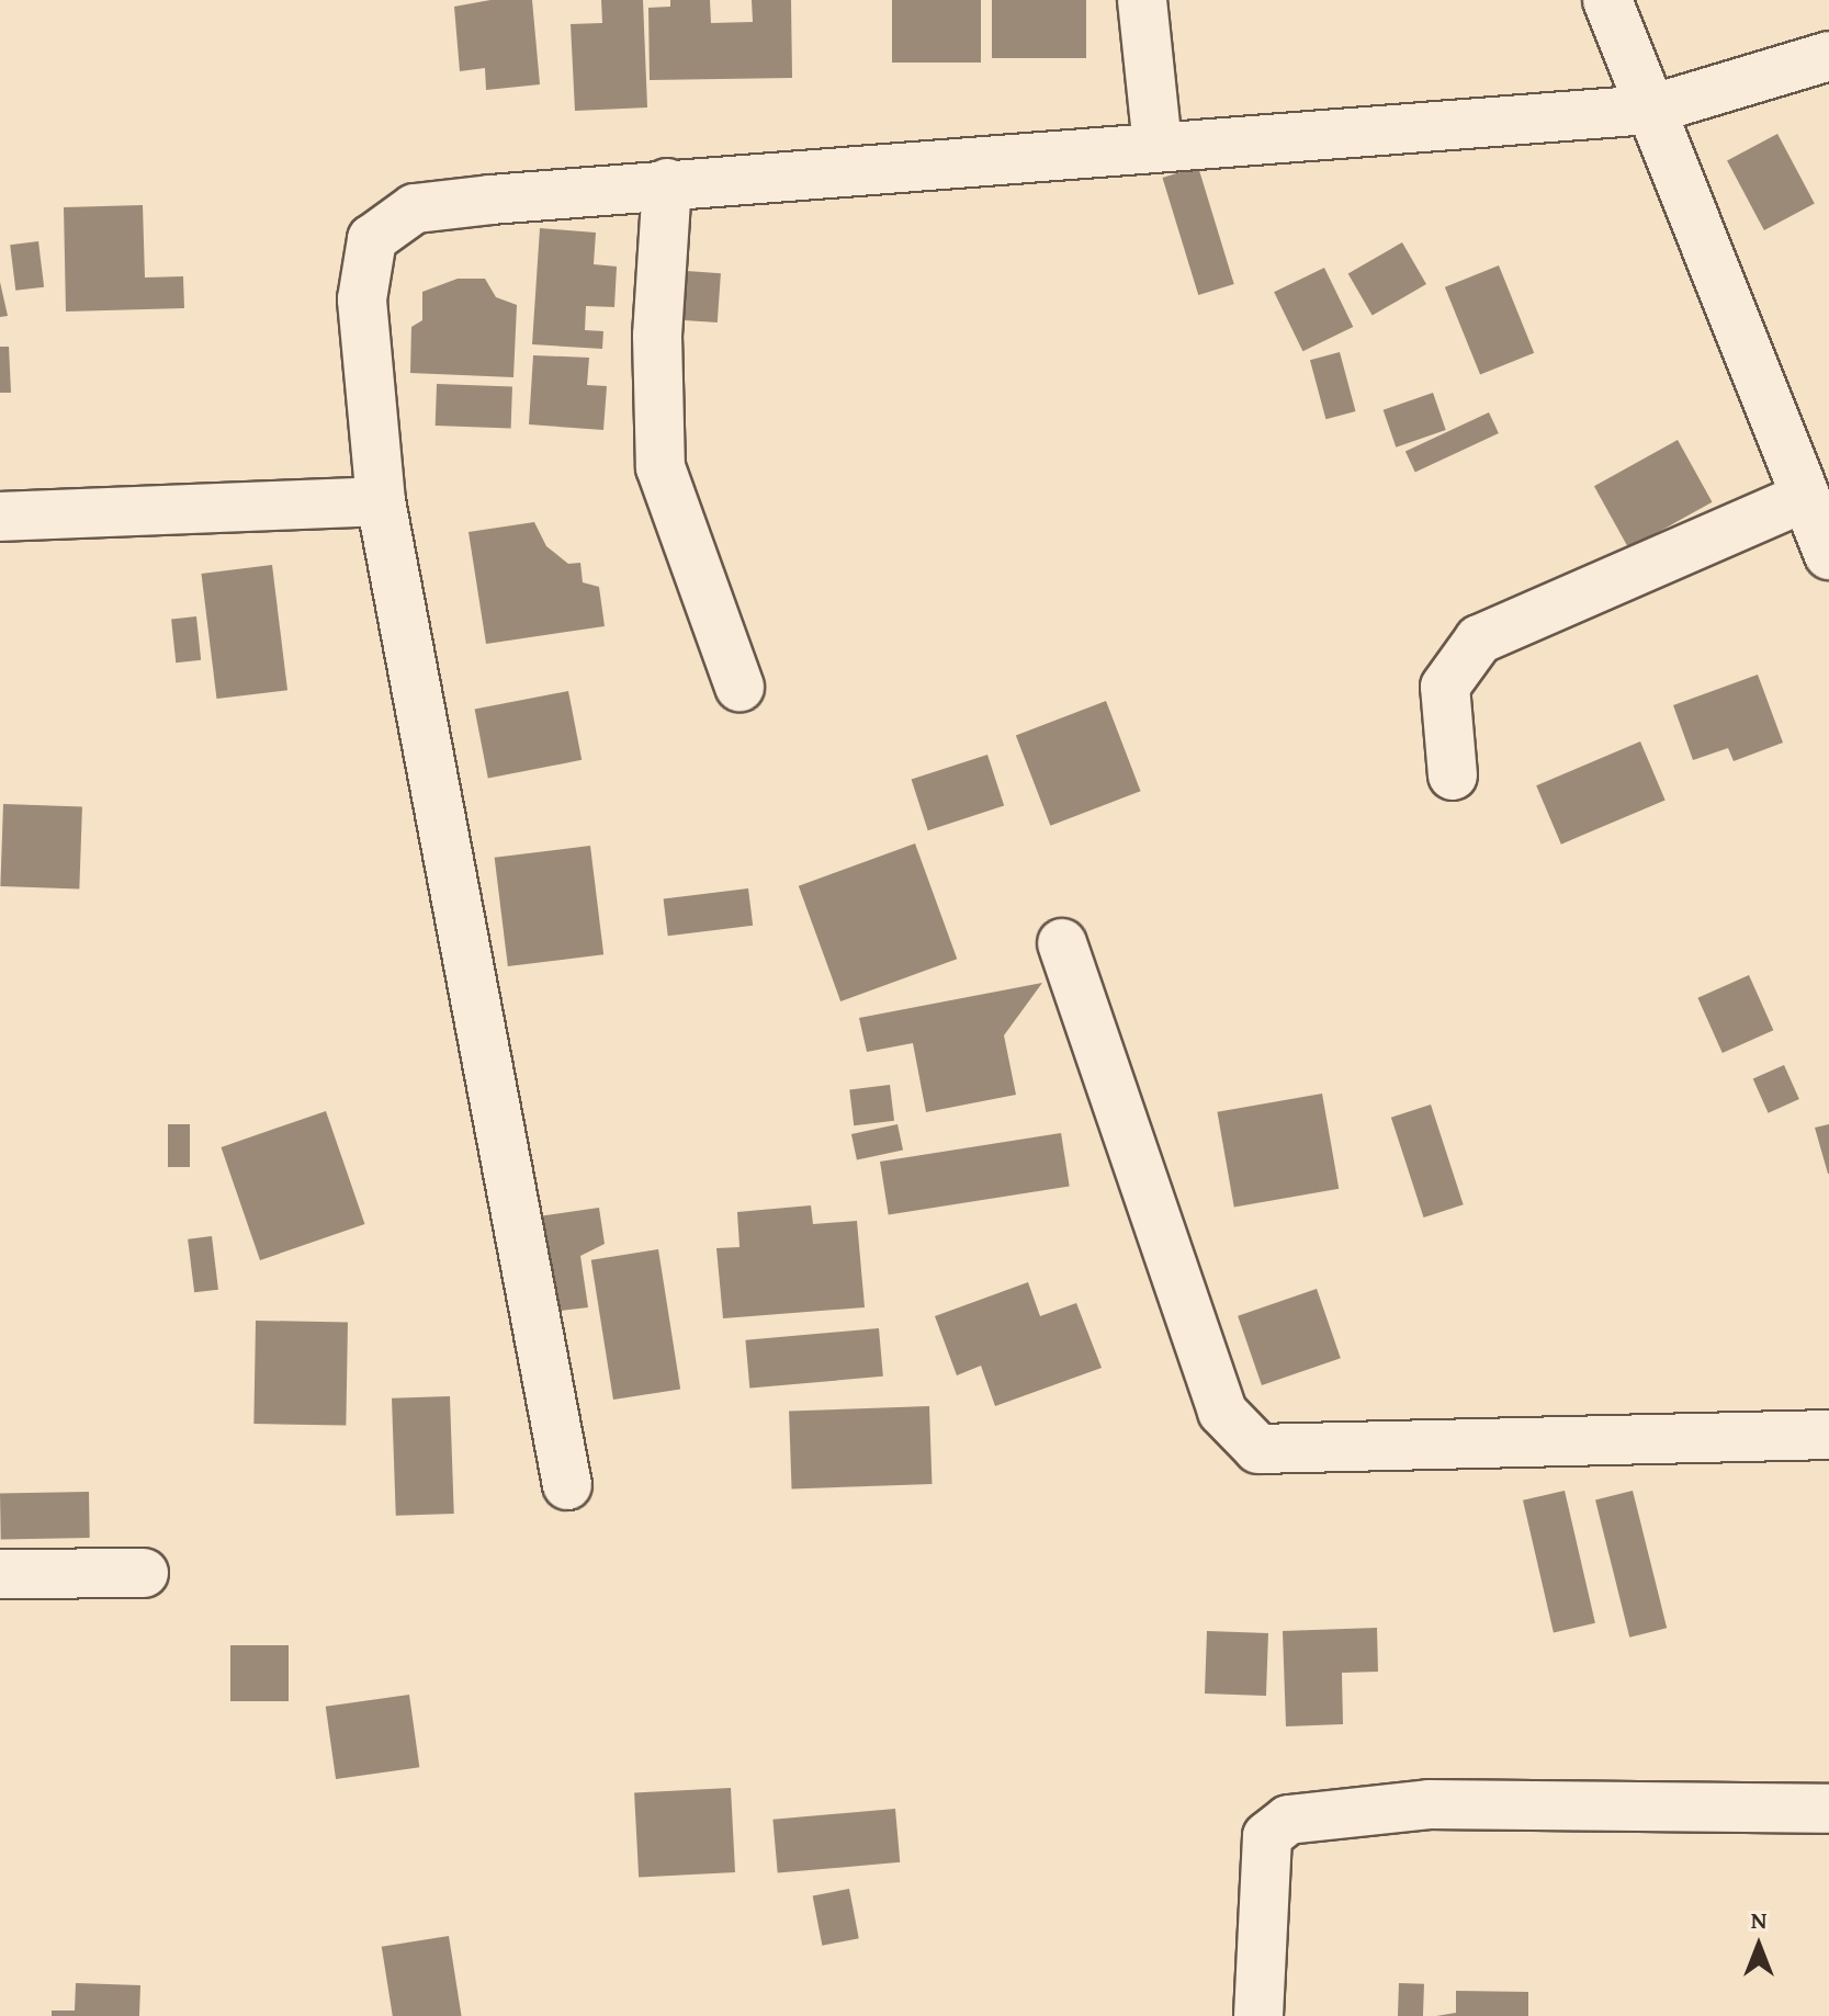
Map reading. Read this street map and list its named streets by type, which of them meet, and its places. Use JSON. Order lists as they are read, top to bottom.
{
  "north": "top"
}
